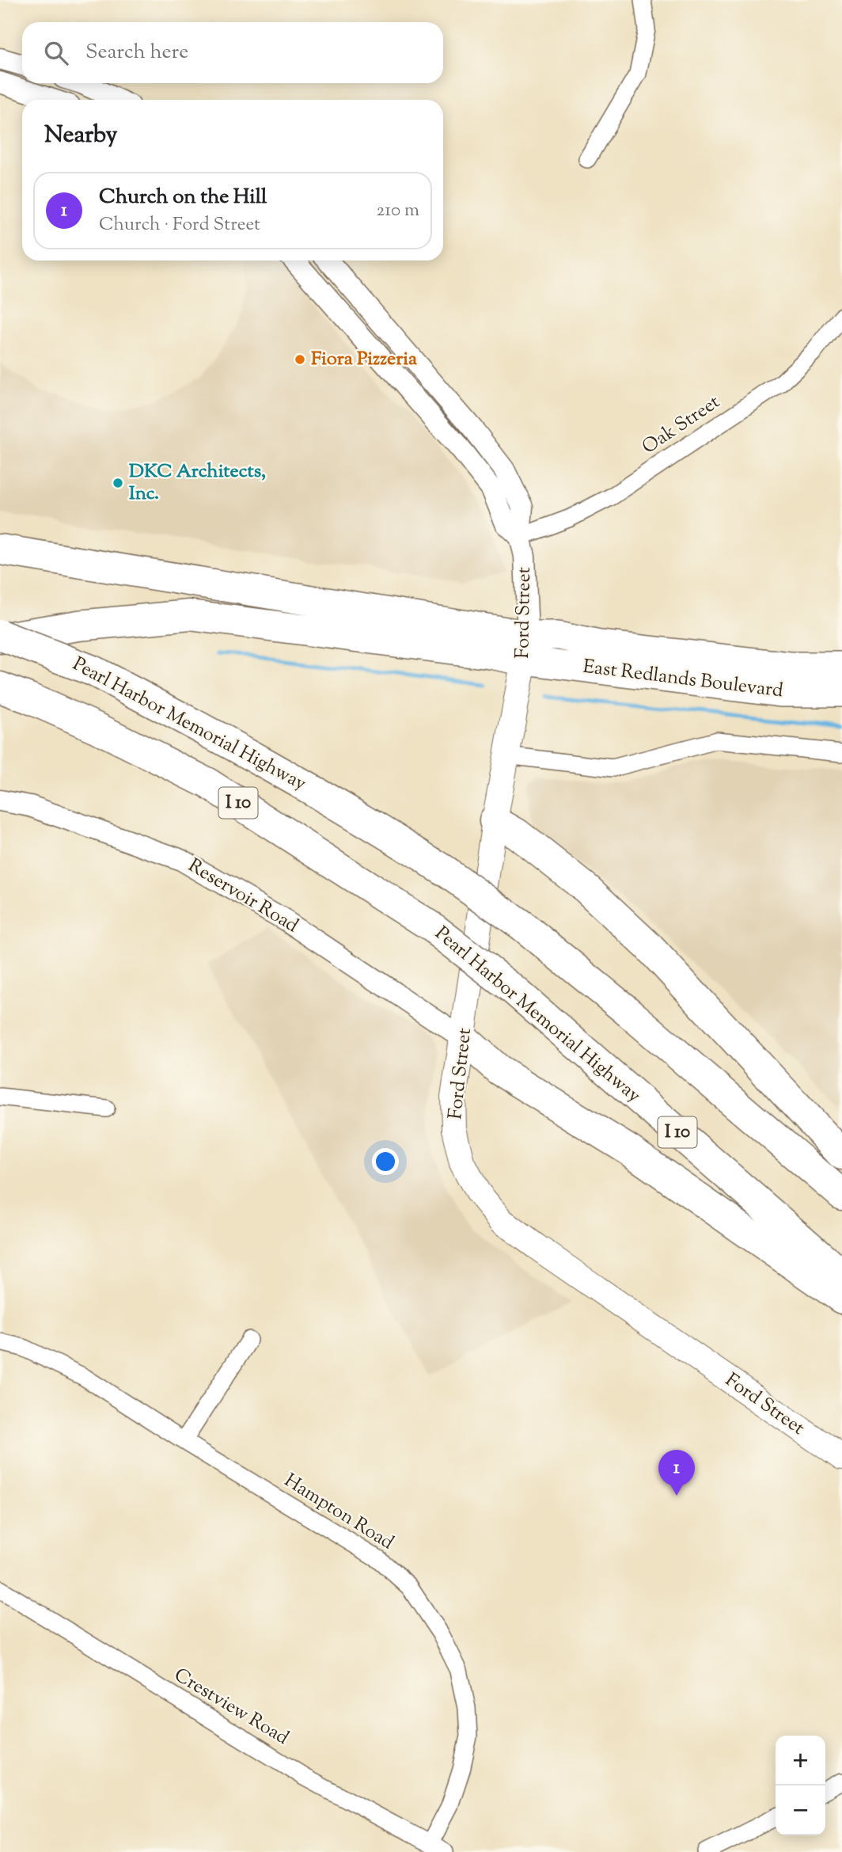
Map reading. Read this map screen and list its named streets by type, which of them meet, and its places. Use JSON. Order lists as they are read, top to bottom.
{
  "streets": {
    "highway": ["Pearl Harbor Memorial Highway", "I 10"],
    "main road": ["Ford Street", "East Redlands Boulevard"],
    "street": [
      "Oak Street",
      "Reservoir Road",
      "Hampton Road",
      "Crestview Road"
    ]
  },
  "crossings": [
    ["Oak Street", "Ford Street"],
    ["Ford Street", "East Redlands Boulevard"],
    ["Ford Street", "Reservoir Road"],
    ["Hampton Road", "Crestview Road"]
  ],
  "places": ["Fiora Pizzeria", "DKC Architects, Inc."],
  "page": {
    "search": "Search here",
    "heading": "Nearby",
    "list": [
      {
        "mark": "1",
        "name": "Church on the Hill",
        "note": "Church · Ford Street",
        "value": "210 m"
      }
    ],
    "pins": "1",
    "map_buttons": ["+", "−"]
  }
}
